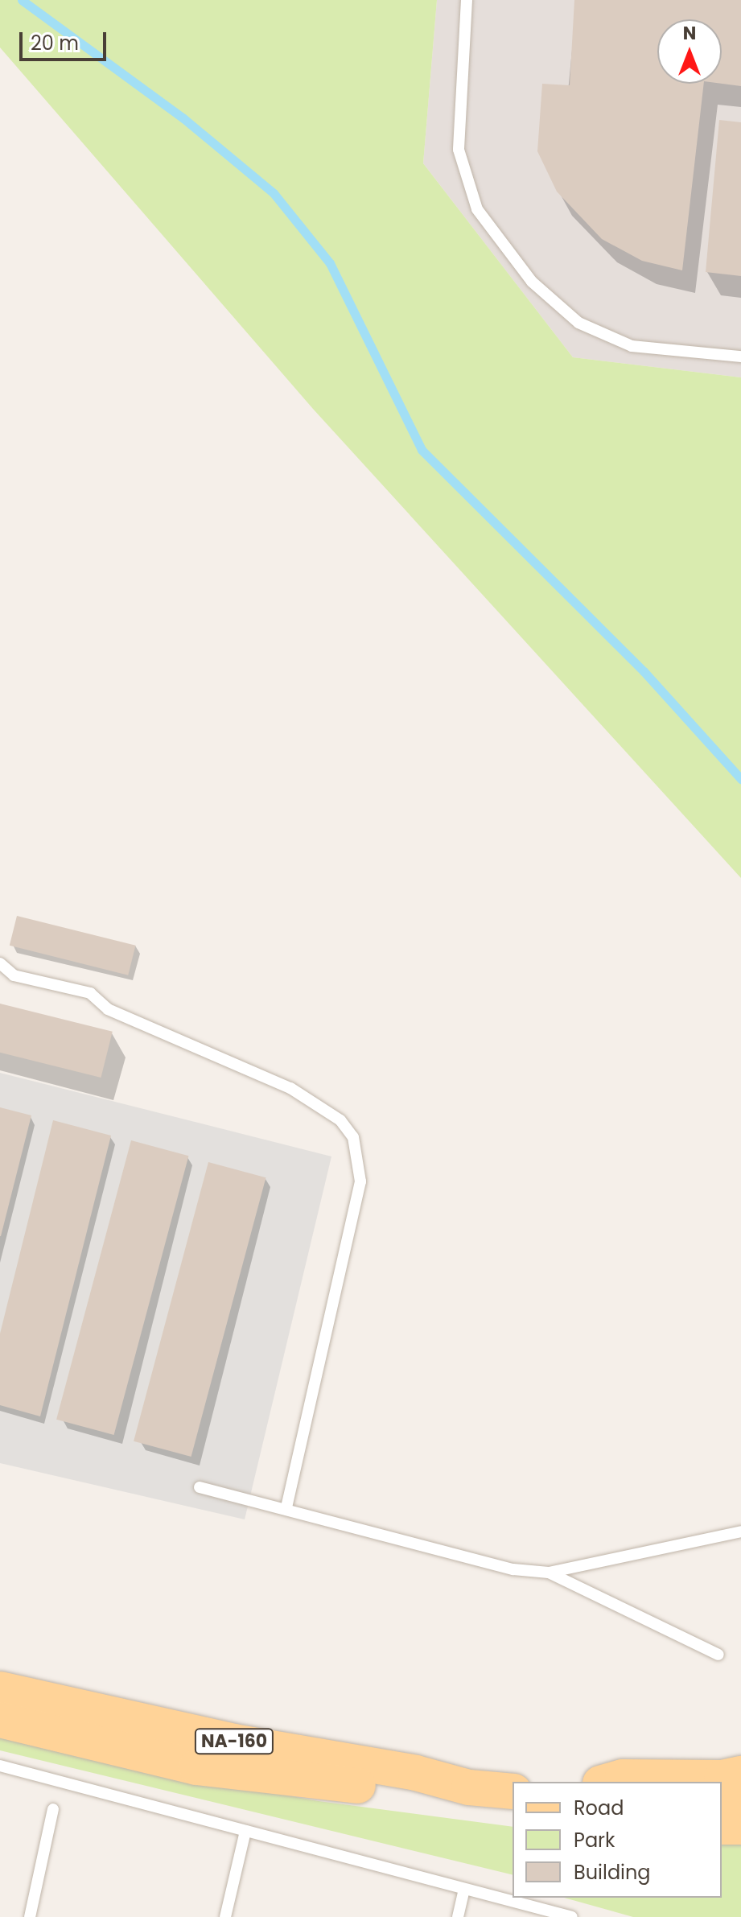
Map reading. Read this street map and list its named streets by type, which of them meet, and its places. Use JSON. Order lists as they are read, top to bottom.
{
  "streets": {
    "main road": ["NA-160"]
  },
  "legend": ["Road", "Park", "Building"],
  "scale_bar": "20 m",
  "north": "top"
}
